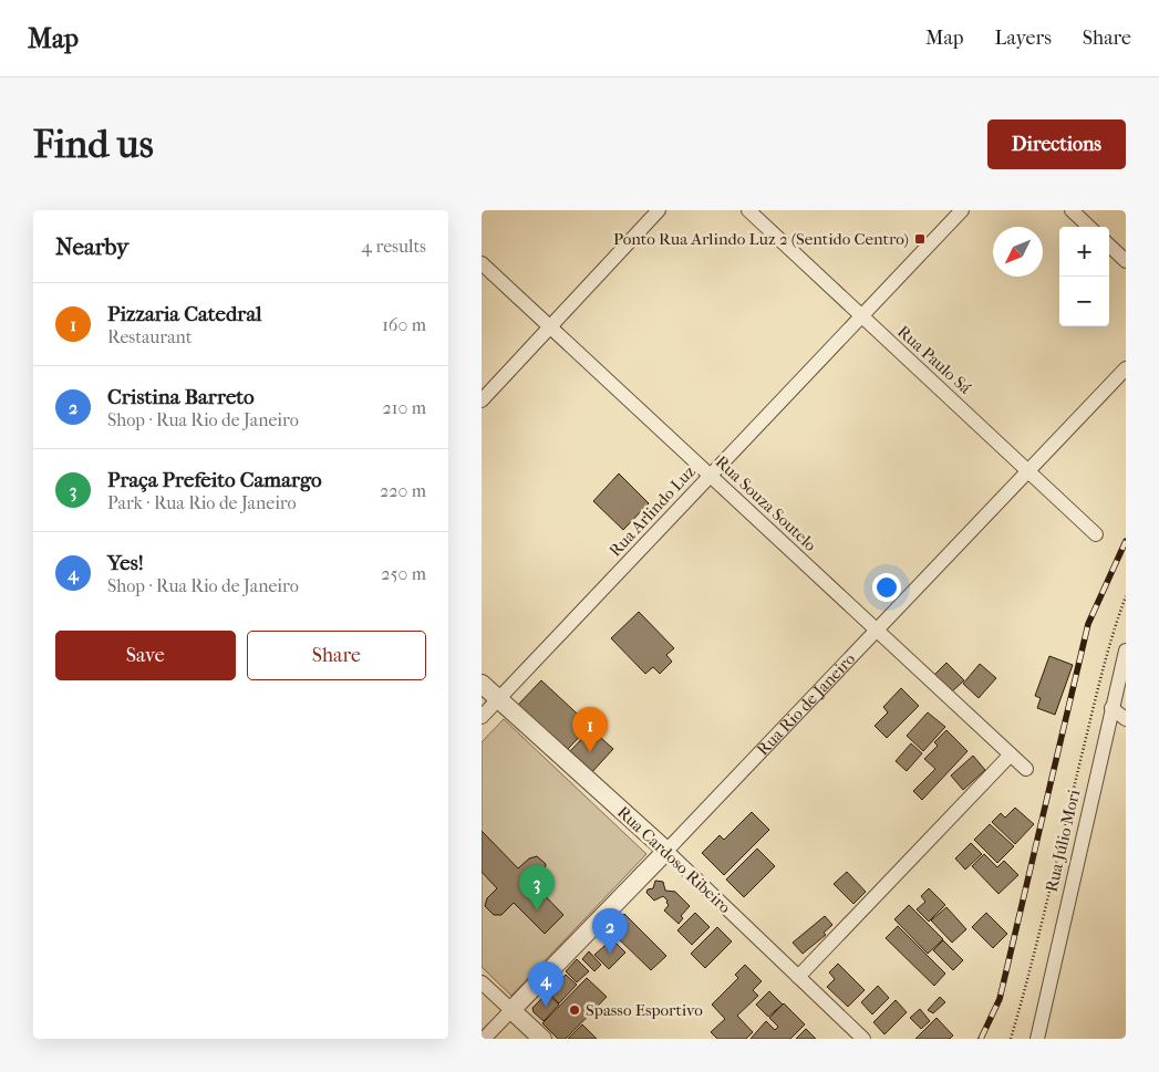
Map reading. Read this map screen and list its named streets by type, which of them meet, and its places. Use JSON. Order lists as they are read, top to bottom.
{
  "streets": {
    "street": [
      "Rua Paulo Sá",
      "Rua Souza Soutelo",
      "Rua Arlindo Luz",
      "Rua Rio de Janeiro",
      "Rua Júlio Mori",
      "Rua Cardoso Ribeiro"
    ]
  },
  "crossings": [
    ["Rua Paulo Sá", "Rua Arlindo Luz"],
    ["Rua Paulo Sá", "Rua Rio de Janeiro"],
    ["Rua Souza Soutelo", "Rua Arlindo Luz"],
    ["Rua Souza Soutelo", "Rua Rio de Janeiro"],
    ["Rua Arlindo Luz", "Rua Cardoso Ribeiro"],
    ["Rua Rio de Janeiro", "Rua Cardoso Ribeiro"]
  ],
  "places": {
    "transit": ["Ponto Rua Arlindo Luz 2 (Sentido Centro)"],
    "other": ["Spasso Esportivo"]
  },
  "north": "bottom left",
  "page": {
    "header": "Map",
    "nav": ["Map", "Layers", "Share"],
    "buttons": [
      "Directions",
      ["Save", "Share"]
    ],
    "title": "Find us",
    "heading": ["Nearby", "4 results"],
    "map_buttons": ["+", "−"],
    "list": [
      {
        "mark": "1",
        "name": "Pizzaria Catedral",
        "note": "Restaurant",
        "value": "160 m"
      },
      {
        "mark": "2",
        "name": "Cristina Barreto",
        "note": "Shop · Rua Rio de Janeiro",
        "value": "210 m"
      },
      {
        "mark": "3",
        "name": "Praça Prefeito Camargo",
        "note": "Park · Rua Rio de Janeiro",
        "value": "220 m"
      },
      {
        "mark": "4",
        "name": "Yes!",
        "note": "Shop · Rua Rio de Janeiro",
        "value": "250 m"
      }
    ],
    "pins": [
      "1",
      "3",
      "2",
      "4"
    ]
  }
}
